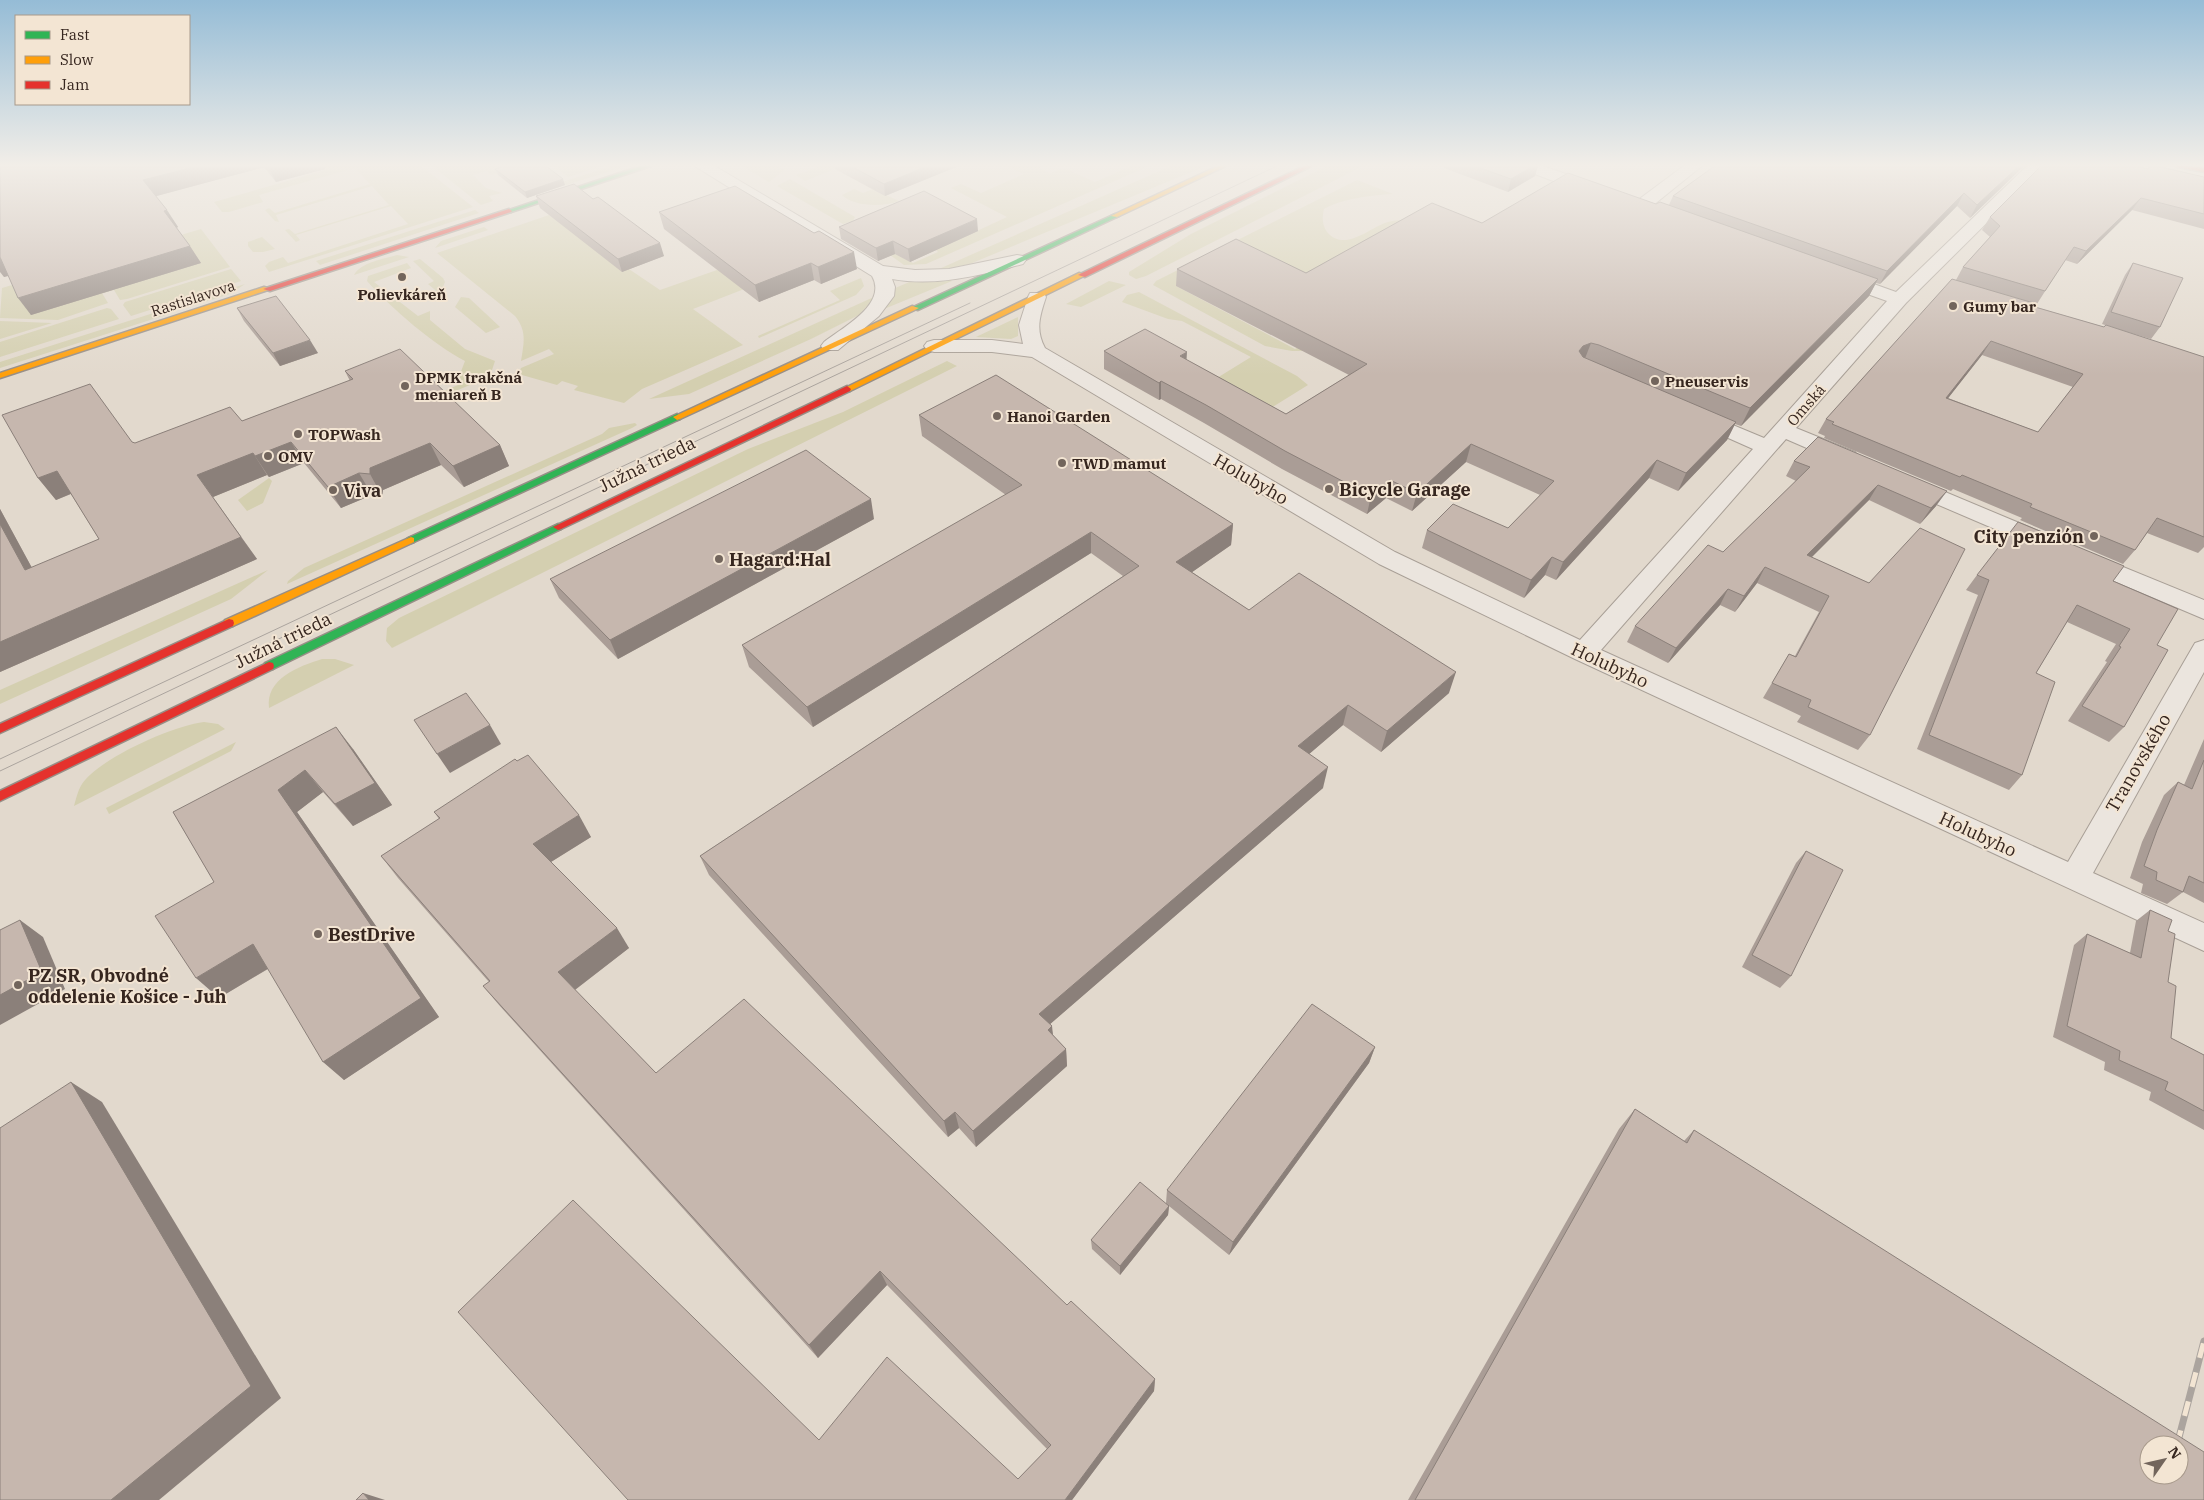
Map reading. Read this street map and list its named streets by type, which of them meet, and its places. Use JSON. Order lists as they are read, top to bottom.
{
  "streets": {
    "street": [
      "Rastislavova",
      "Omská",
      "Južná trieda",
      "Holubyho",
      "Tranovského"
    ]
  },
  "crossings": [
    ["Omská", "Holubyho"],
    ["Holubyho", "Tranovského"]
  ],
  "places": [
    "Polievkáreň",
    "Gumy bar",
    "Pneuservis",
    "DPMK trakčná meniareň B",
    "Hanoi Garden",
    "TOPWash",
    "OMV",
    "TWD mamut",
    "Bicycle Garage",
    "Viva",
    "City penzión",
    "Hagard:Hal",
    "BestDrive",
    "PZ SR, Obvodné oddelenie Košice - Juh"
  ],
  "legend": ["Fast", "Slow", "Jam"],
  "north": "top right"
}
